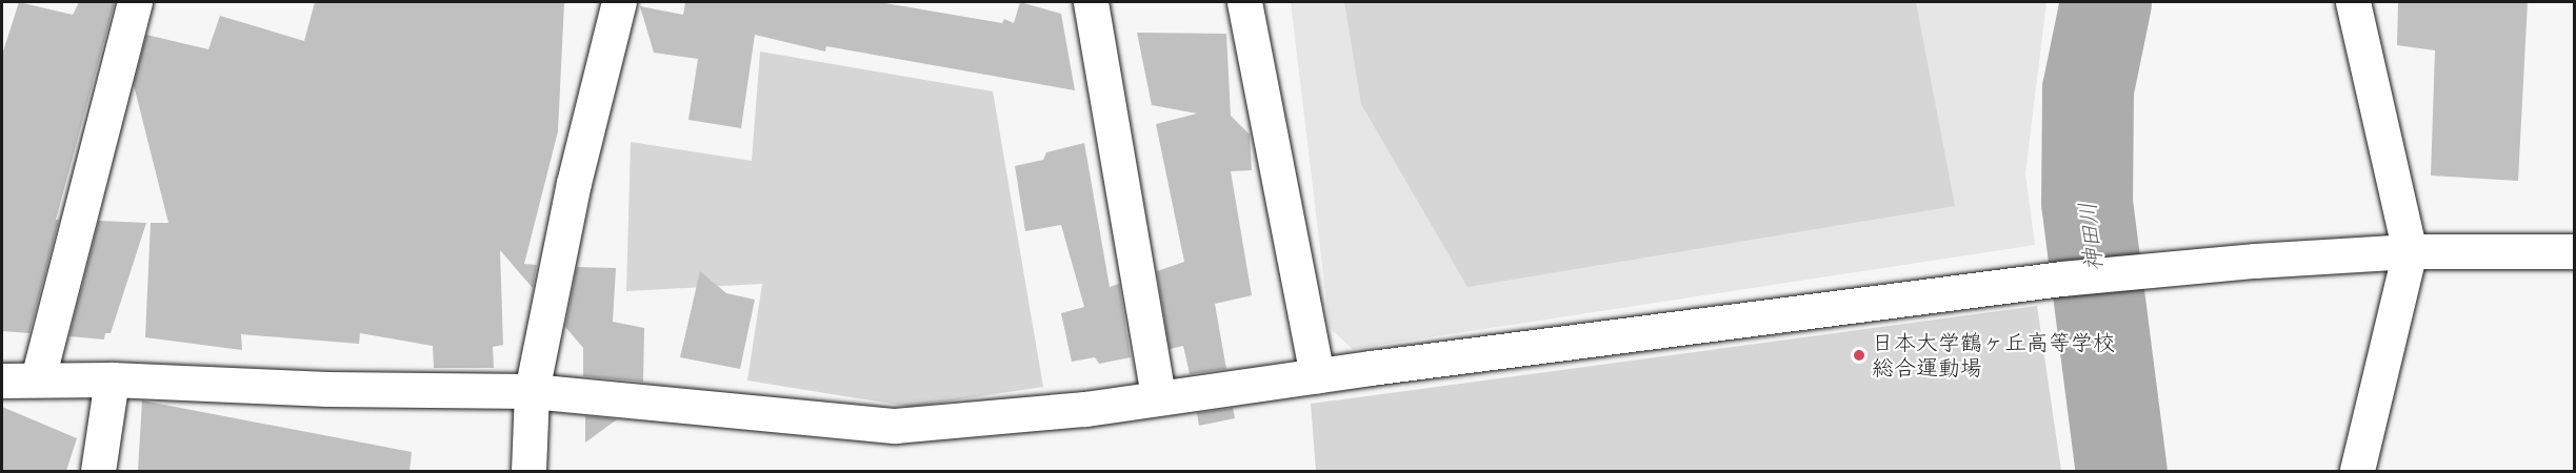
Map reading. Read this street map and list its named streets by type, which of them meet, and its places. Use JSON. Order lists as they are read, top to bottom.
{
  "water": ["神田川"],
  "places": ["日本大学鶴ヶ丘高等学校 総合運動場"]
}
